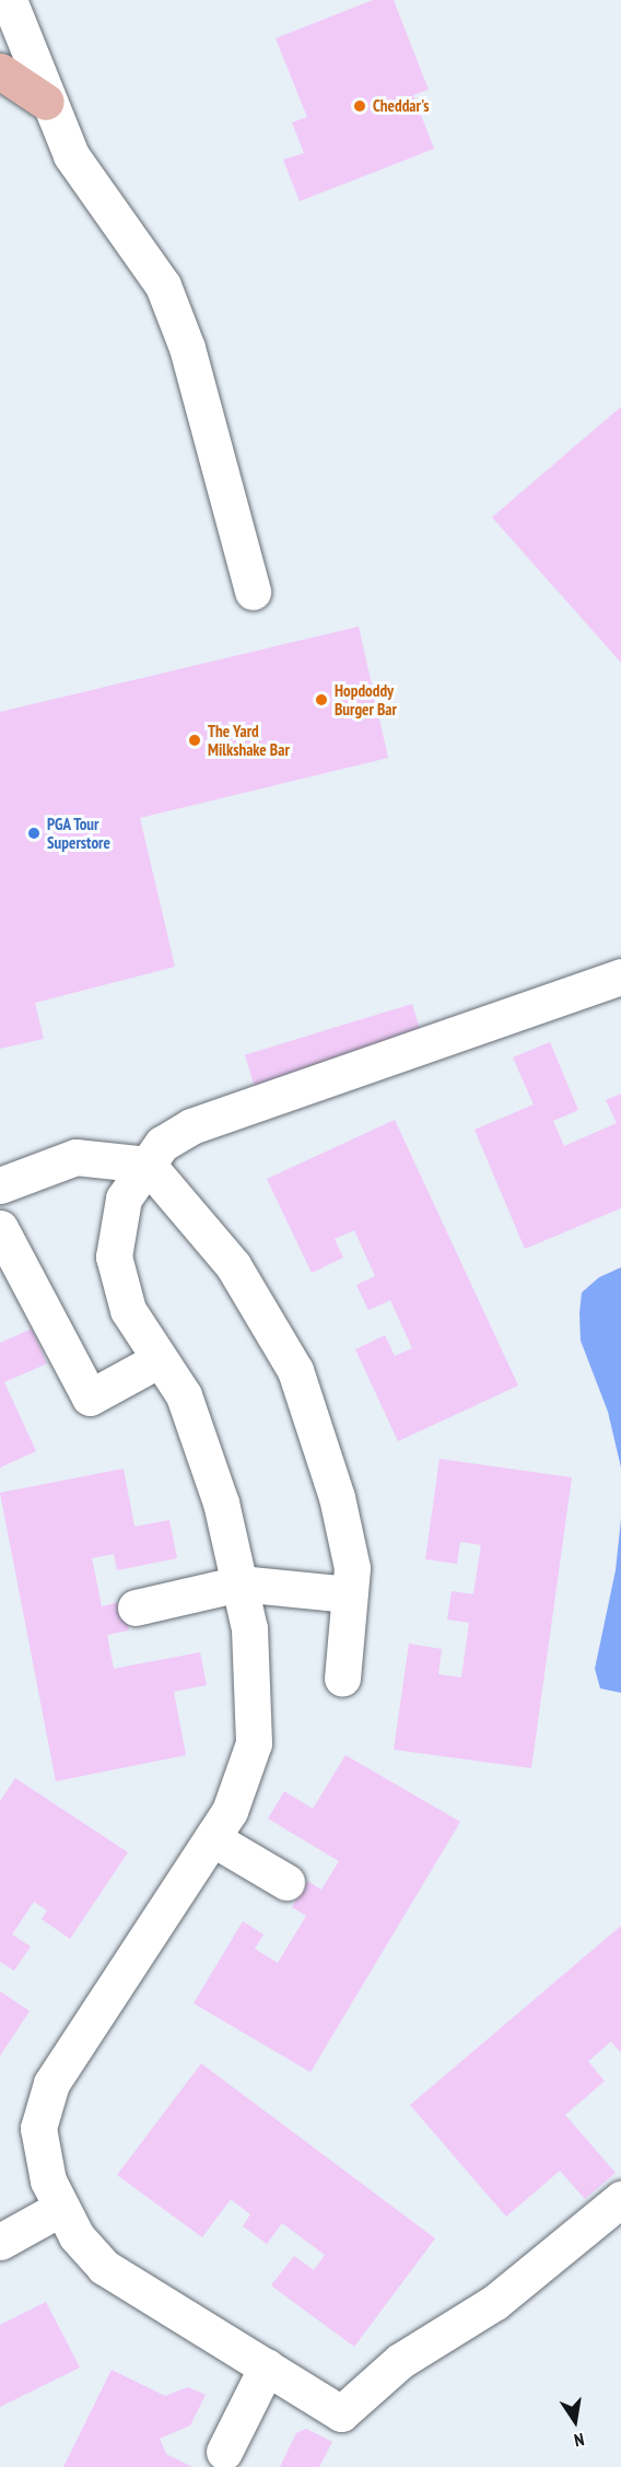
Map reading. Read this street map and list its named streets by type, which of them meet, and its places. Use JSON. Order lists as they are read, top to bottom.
{
  "places": [
    "Cheddar's",
    "Hopdoddy Burger Bar",
    "The Yard Milkshake Bar",
    "PGA Tour Superstore"
  ],
  "north": "bottom"
}
